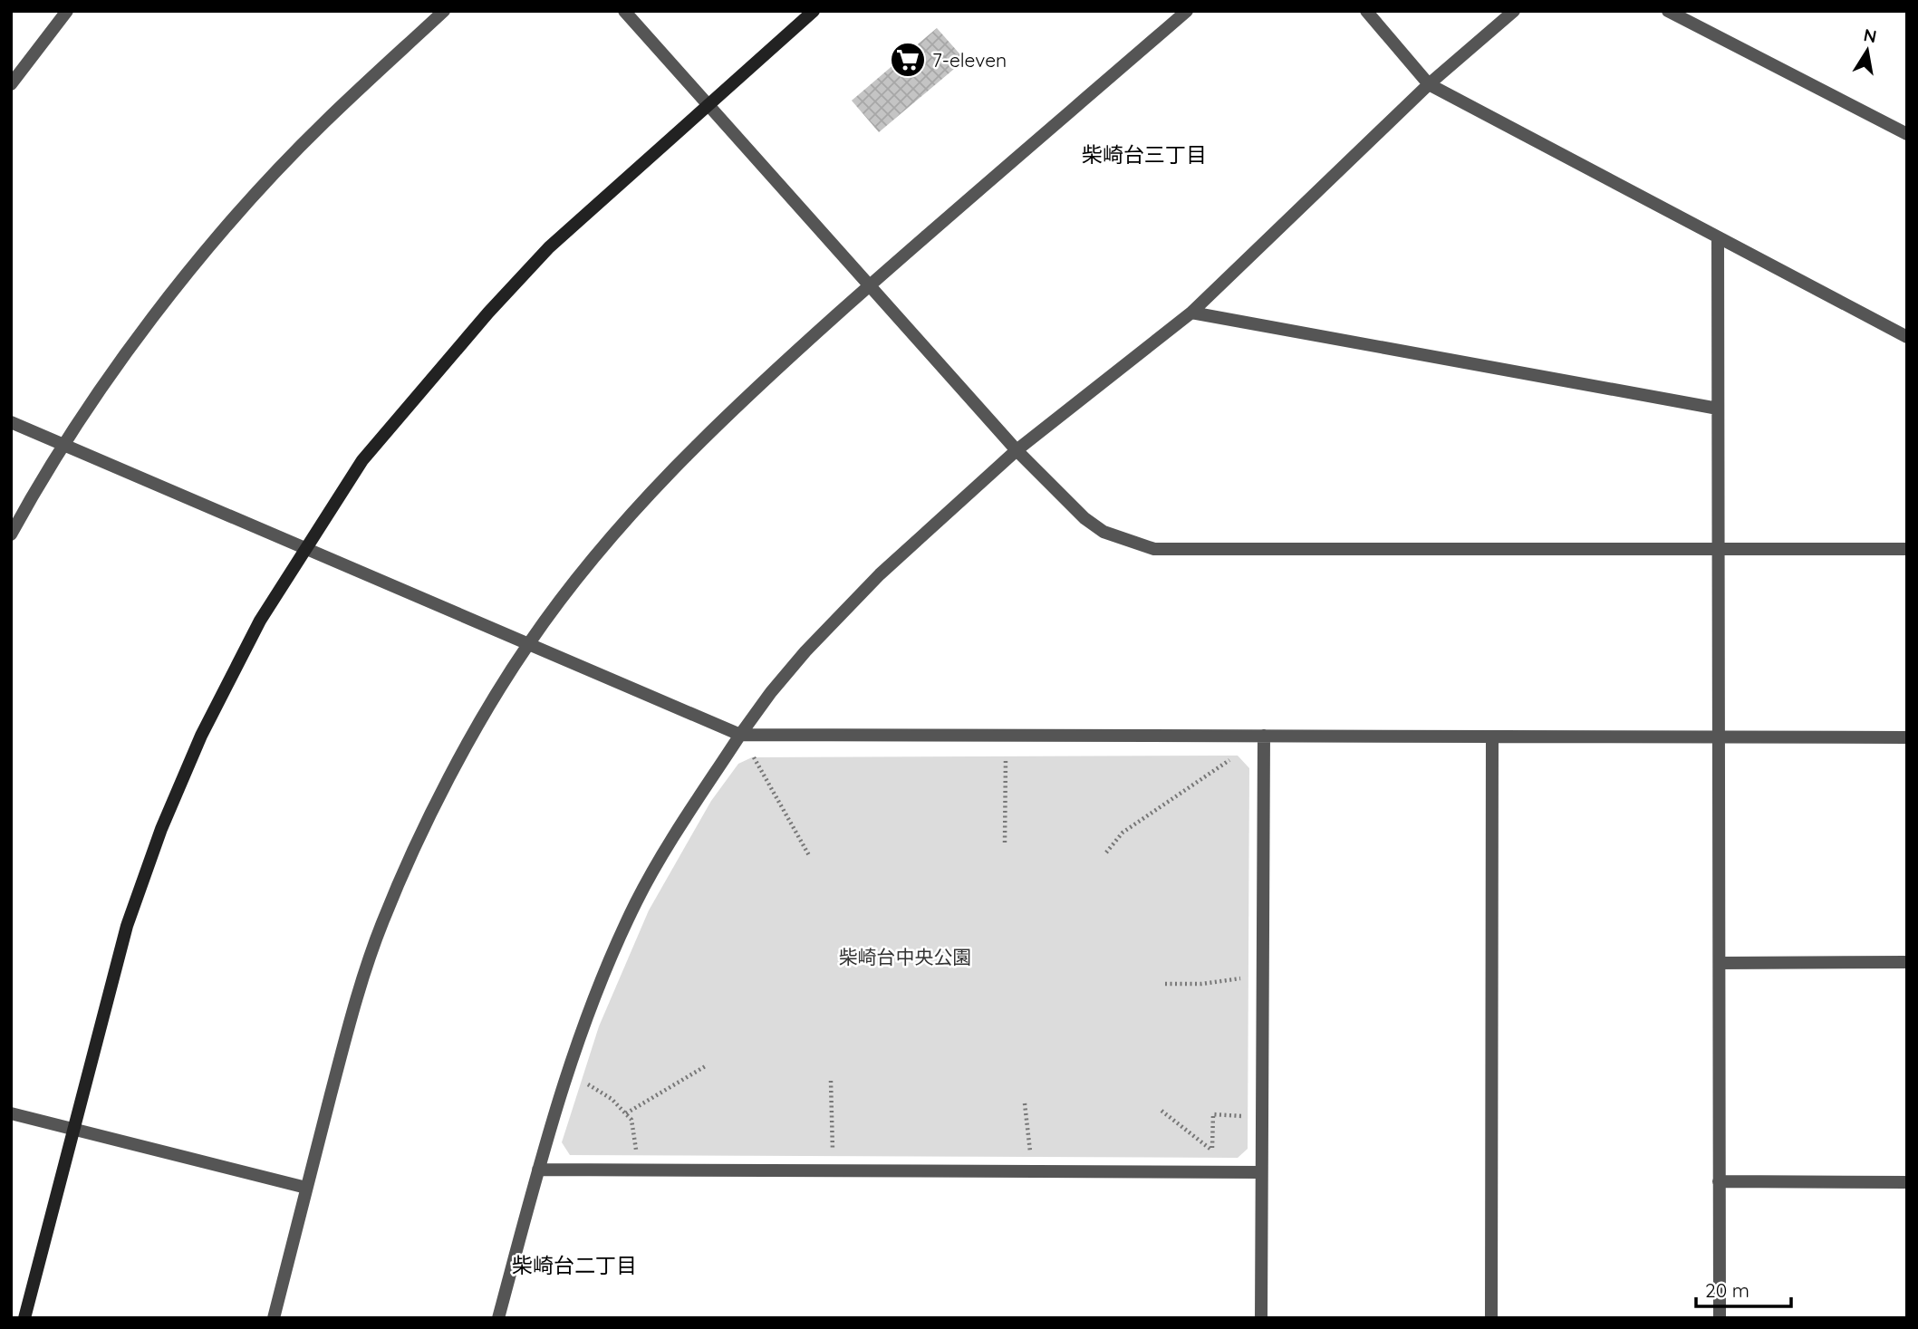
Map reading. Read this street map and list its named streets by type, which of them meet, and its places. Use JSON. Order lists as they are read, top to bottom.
{
  "districts": ["柴崎台三丁目", "柴崎台二丁目"],
  "parks": ["柴崎台中央公園"],
  "places": {
    "supermarket": ["7-eleven"]
  },
  "scale_bar": "20 m",
  "north": "top"
}
